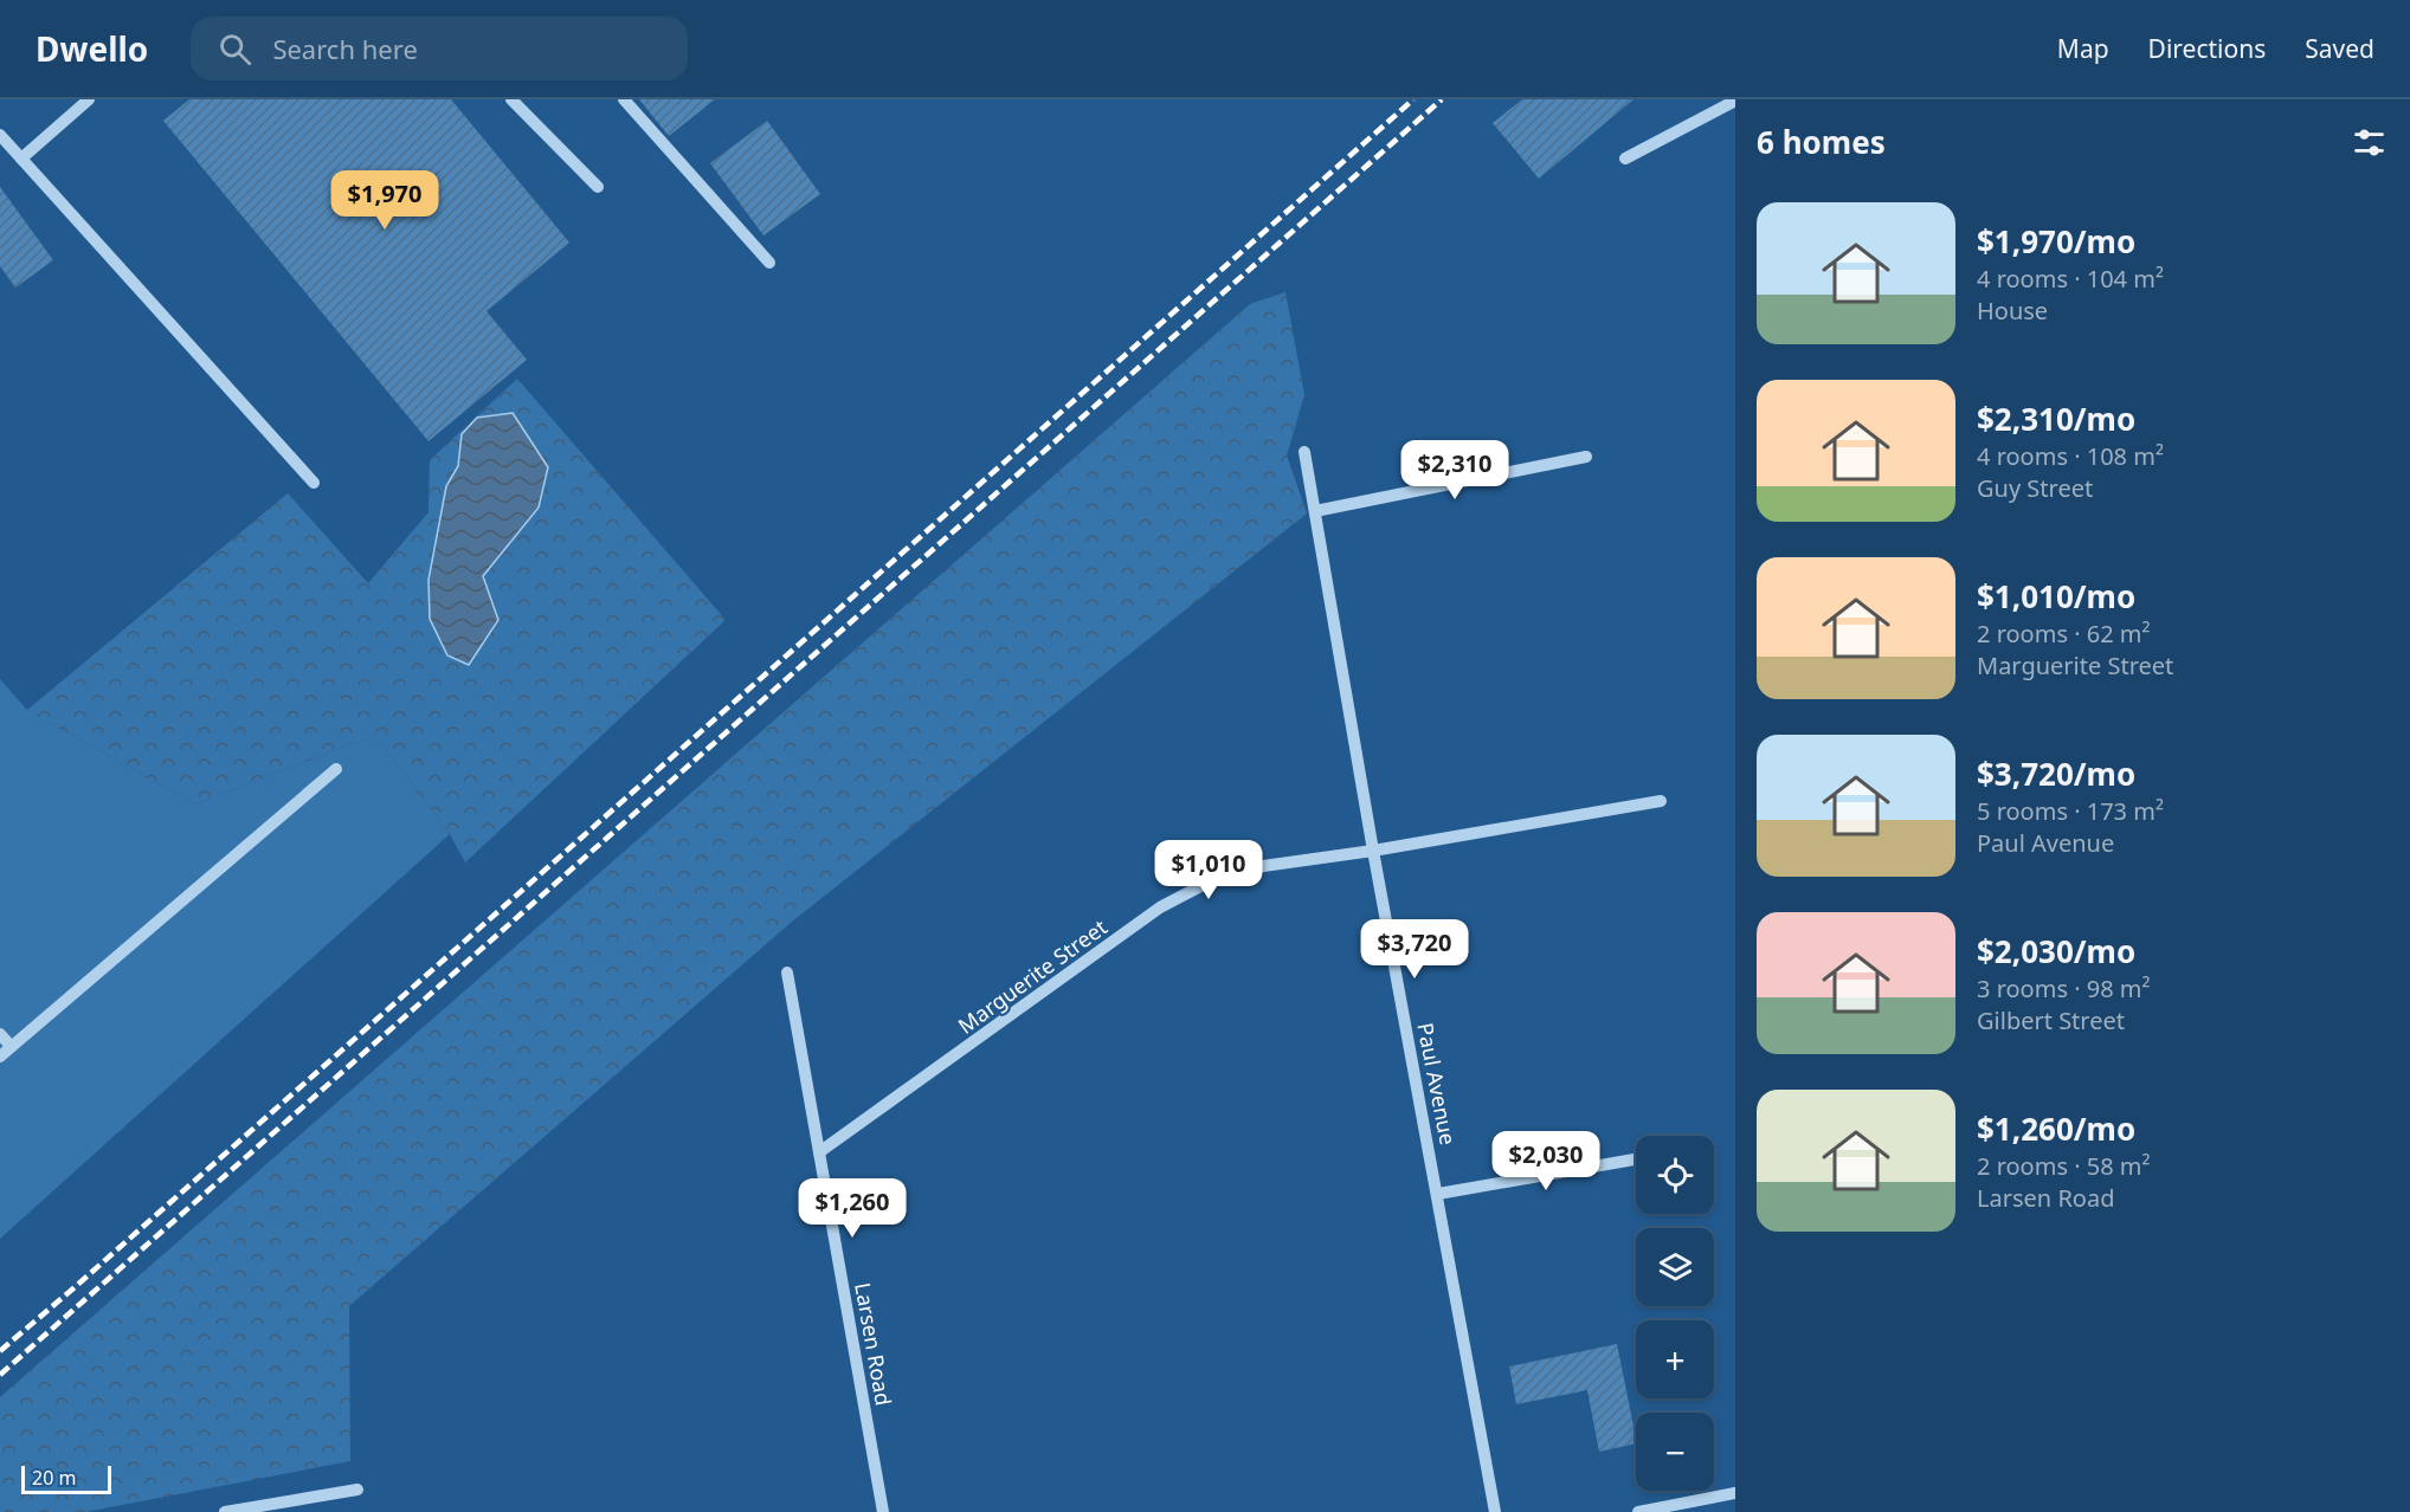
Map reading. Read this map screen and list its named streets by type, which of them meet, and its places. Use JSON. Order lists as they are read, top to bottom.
{
  "streets": {
    "street": ["Marguerite Street", "Paul Avenue", "Larsen Road"]
  },
  "crossings": [
    ["Marguerite Street", "Paul Avenue"],
    ["Marguerite Street", "Larsen Road"]
  ],
  "scale_bar": "20 m",
  "page": {
    "header": "Dwello",
    "search": "Search here",
    "nav": ["Map", "Directions", "Saved"],
    "heading": "6 homes",
    "price": [
      "$1,970",
      "$2,310",
      "$1,010",
      "$3,720",
      "$2,030",
      "$1,260"
    ],
    "list": [
      {
        "name": "$1,970/mo",
        "note": "4 rooms · 104 m² · House"
      },
      {
        "name": "$2,310/mo",
        "note": "4 rooms · 108 m² · Guy Street"
      },
      {
        "name": "$1,010/mo",
        "note": "2 rooms · 62 m² · Marguerite Street"
      },
      {
        "name": "$3,720/mo",
        "note": "5 rooms · 173 m² · Paul Avenue"
      },
      {
        "name": "$2,030/mo",
        "note": "3 rooms · 98 m² · Gilbert Street"
      },
      {
        "name": "$1,260/mo",
        "note": "2 rooms · 58 m² · Larsen Road"
      }
    ],
    "map_buttons": ["+", "−"],
    "scale": "20 m"
  }
}
